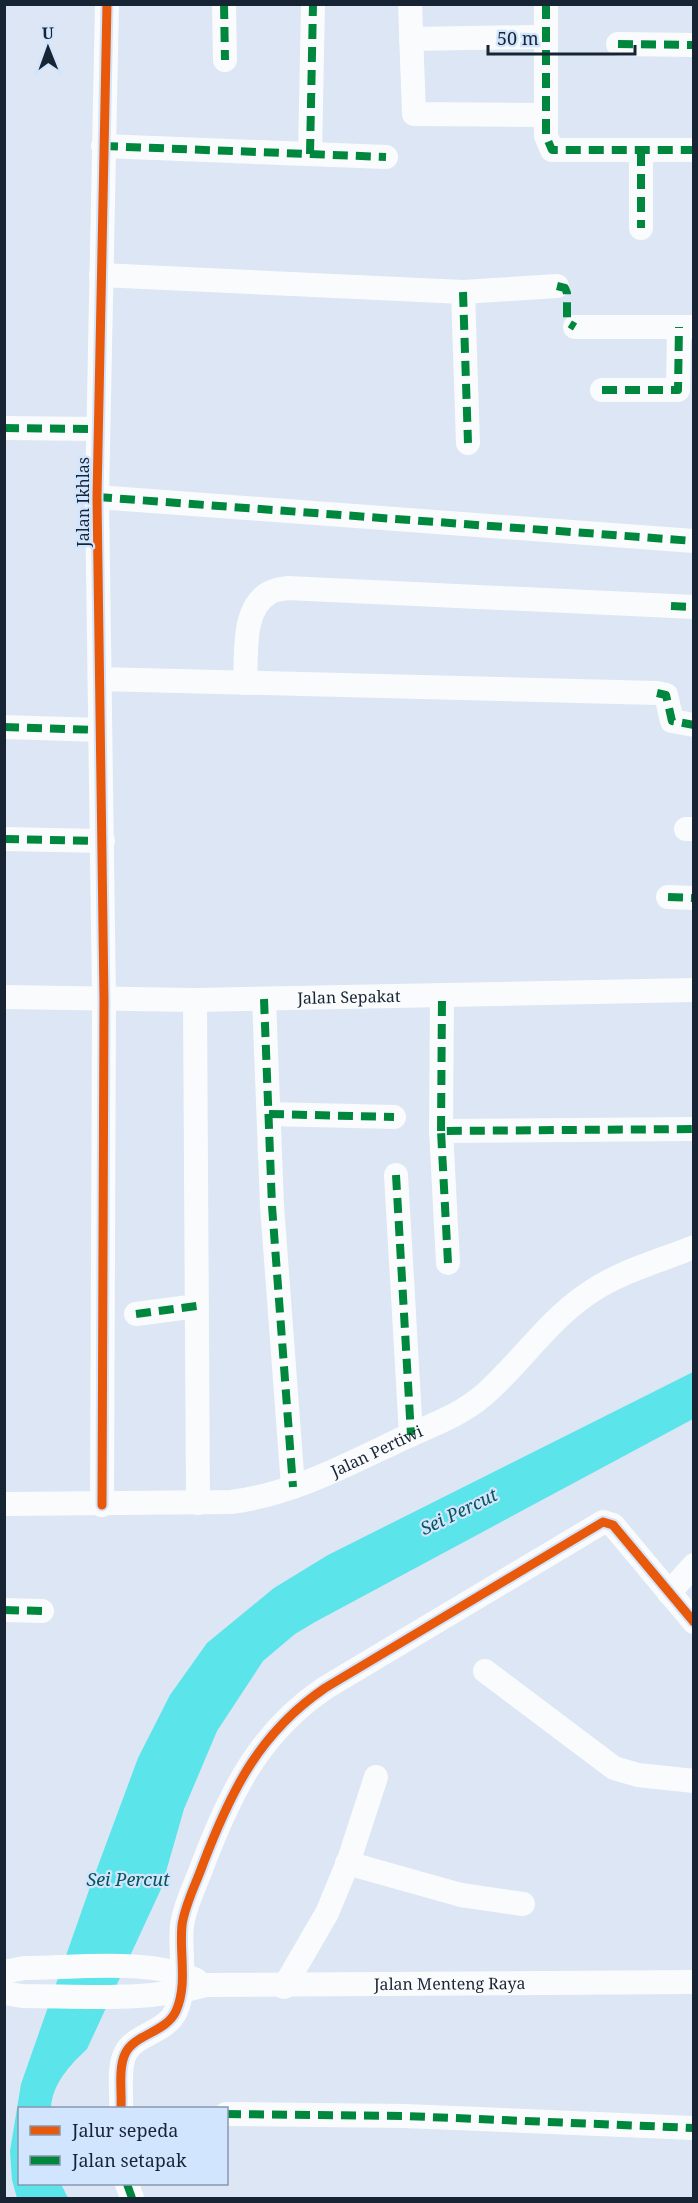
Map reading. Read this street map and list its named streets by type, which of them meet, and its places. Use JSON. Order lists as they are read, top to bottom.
{
  "streets": {
    "street": [
      "Jalan Ikhlas",
      "Jalan Sepakat",
      "Jalan Pertiwi",
      "Jalan Menteng Raya"
    ]
  },
  "crossings": [
    ["Jalan Ikhlas", "Jalan Sepakat"],
    ["Jalan Ikhlas", "Jalan Pertiwi"]
  ],
  "water": ["Sei Percut"],
  "legend": ["Jalur sepeda", "Jalan setapak"],
  "scale_bar": "50 m",
  "north": "top"
}
